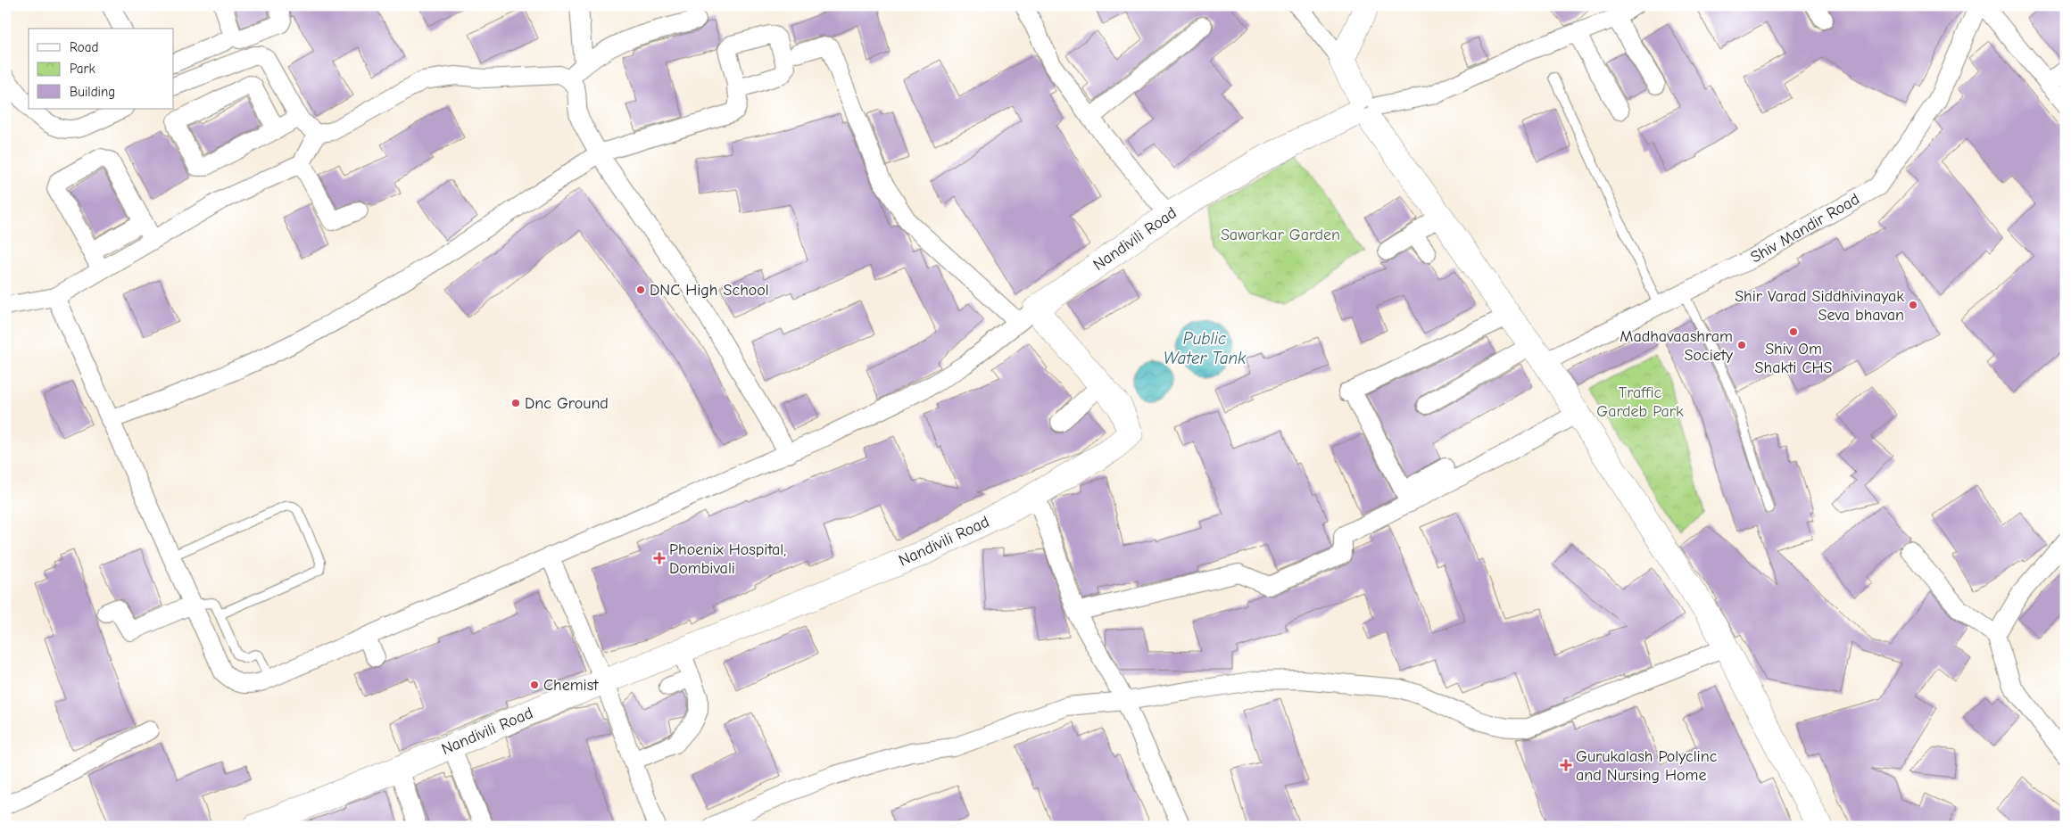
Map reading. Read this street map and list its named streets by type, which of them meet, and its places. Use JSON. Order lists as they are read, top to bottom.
{
  "streets": {
    "street": ["Shiv Mandir Road", "Nandivili Road"]
  },
  "water": ["Public Water Tank"],
  "parks": ["Sawarkar Garden", "Traffic Gardeb Park"],
  "places": {
    "other": [
      "DNC High School",
      "Shir Varad Siddhivinayak Seva bhavan",
      "Shiv Om Shakti CHS",
      "Madhavaashram Society",
      "Dnc Ground",
      "Chemist"
    ],
    "health": ["Phoenix Hospital, Dombivali", "Gurukalash Polyclinc and Nursing Home"]
  },
  "legend": ["Road", "Park", "Building"]
}
